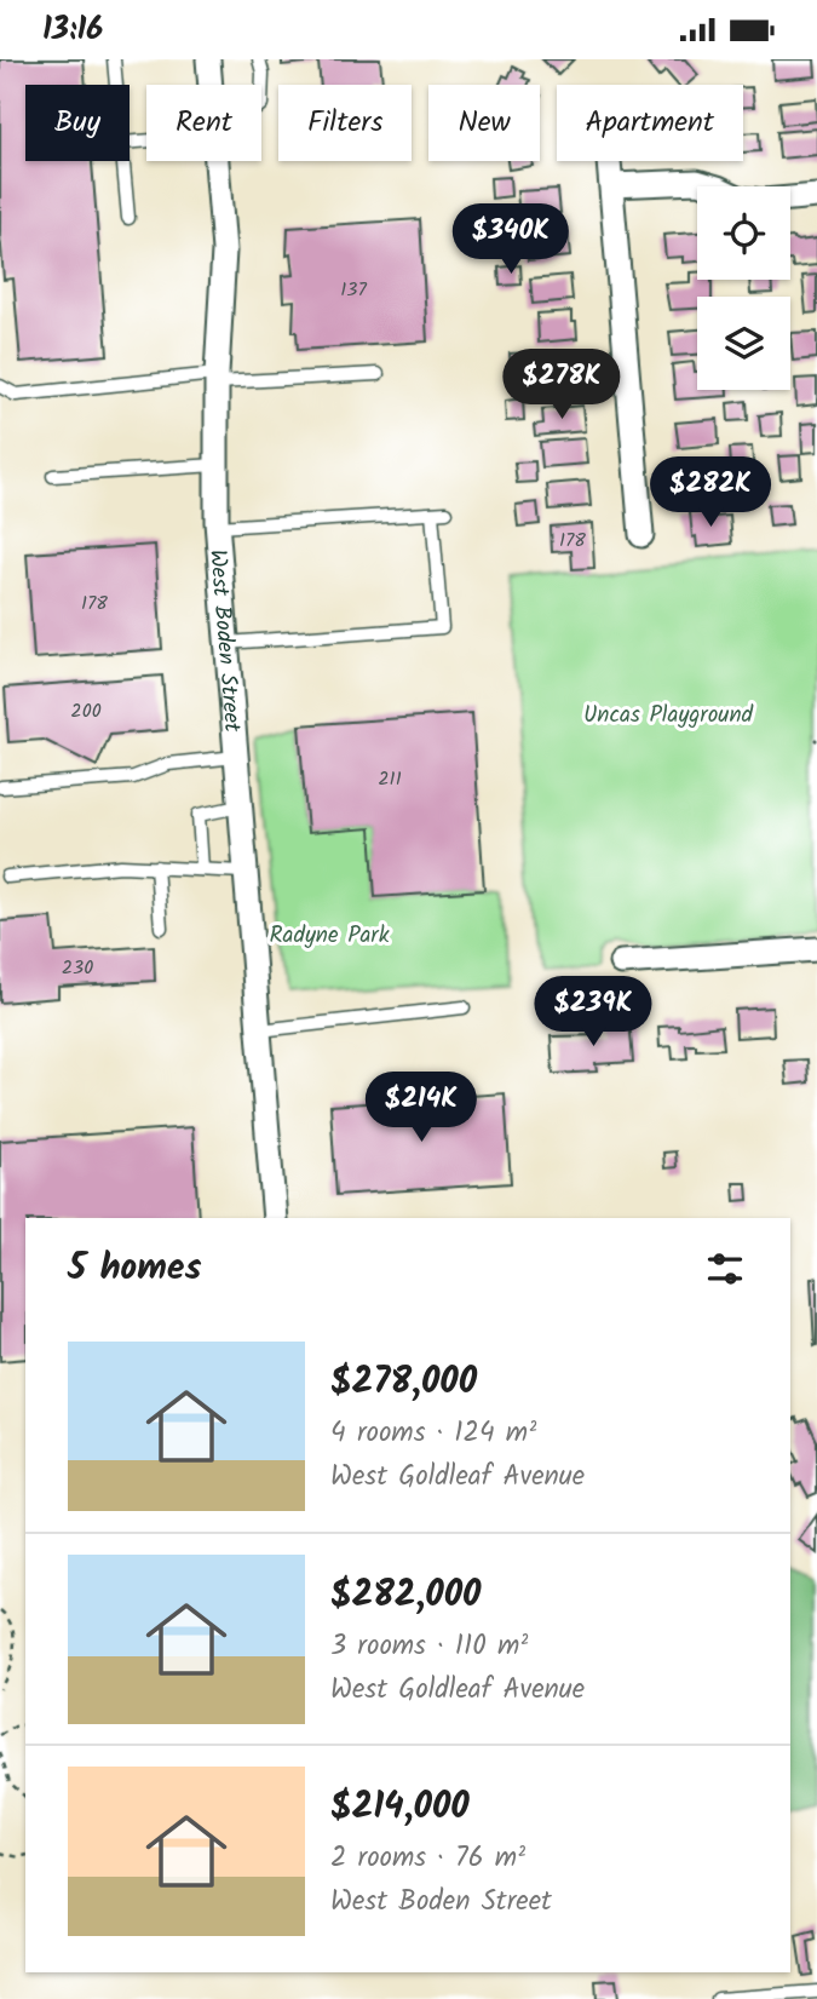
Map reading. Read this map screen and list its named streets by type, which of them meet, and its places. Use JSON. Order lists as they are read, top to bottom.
{
  "streets": {
    "street": ["West Boden Street"]
  },
  "parks": ["Uncas Playground", "Radyne Park"],
  "house_numbers": [
    "137",
    "178",
    "178",
    "200",
    "211",
    "230"
  ],
  "page": {
    "status": "13:16",
    "chip": [
      "Buy",
      "Rent",
      "Filters",
      "New",
      "Apartment"
    ],
    "price": [
      "$340K",
      "$278K",
      "$282K",
      "$239K",
      "$214K"
    ],
    "heading": "5 homes",
    "list": [
      {
        "name": "$278,000",
        "note": "4 rooms · 124 m² · West Goldleaf Avenue"
      },
      {
        "name": "$282,000",
        "note": "3 rooms · 110 m² · West Goldleaf Avenue"
      },
      {
        "name": "$214,000",
        "note": "2 rooms · 76 m² · West Boden Street"
      }
    ]
  }
}
